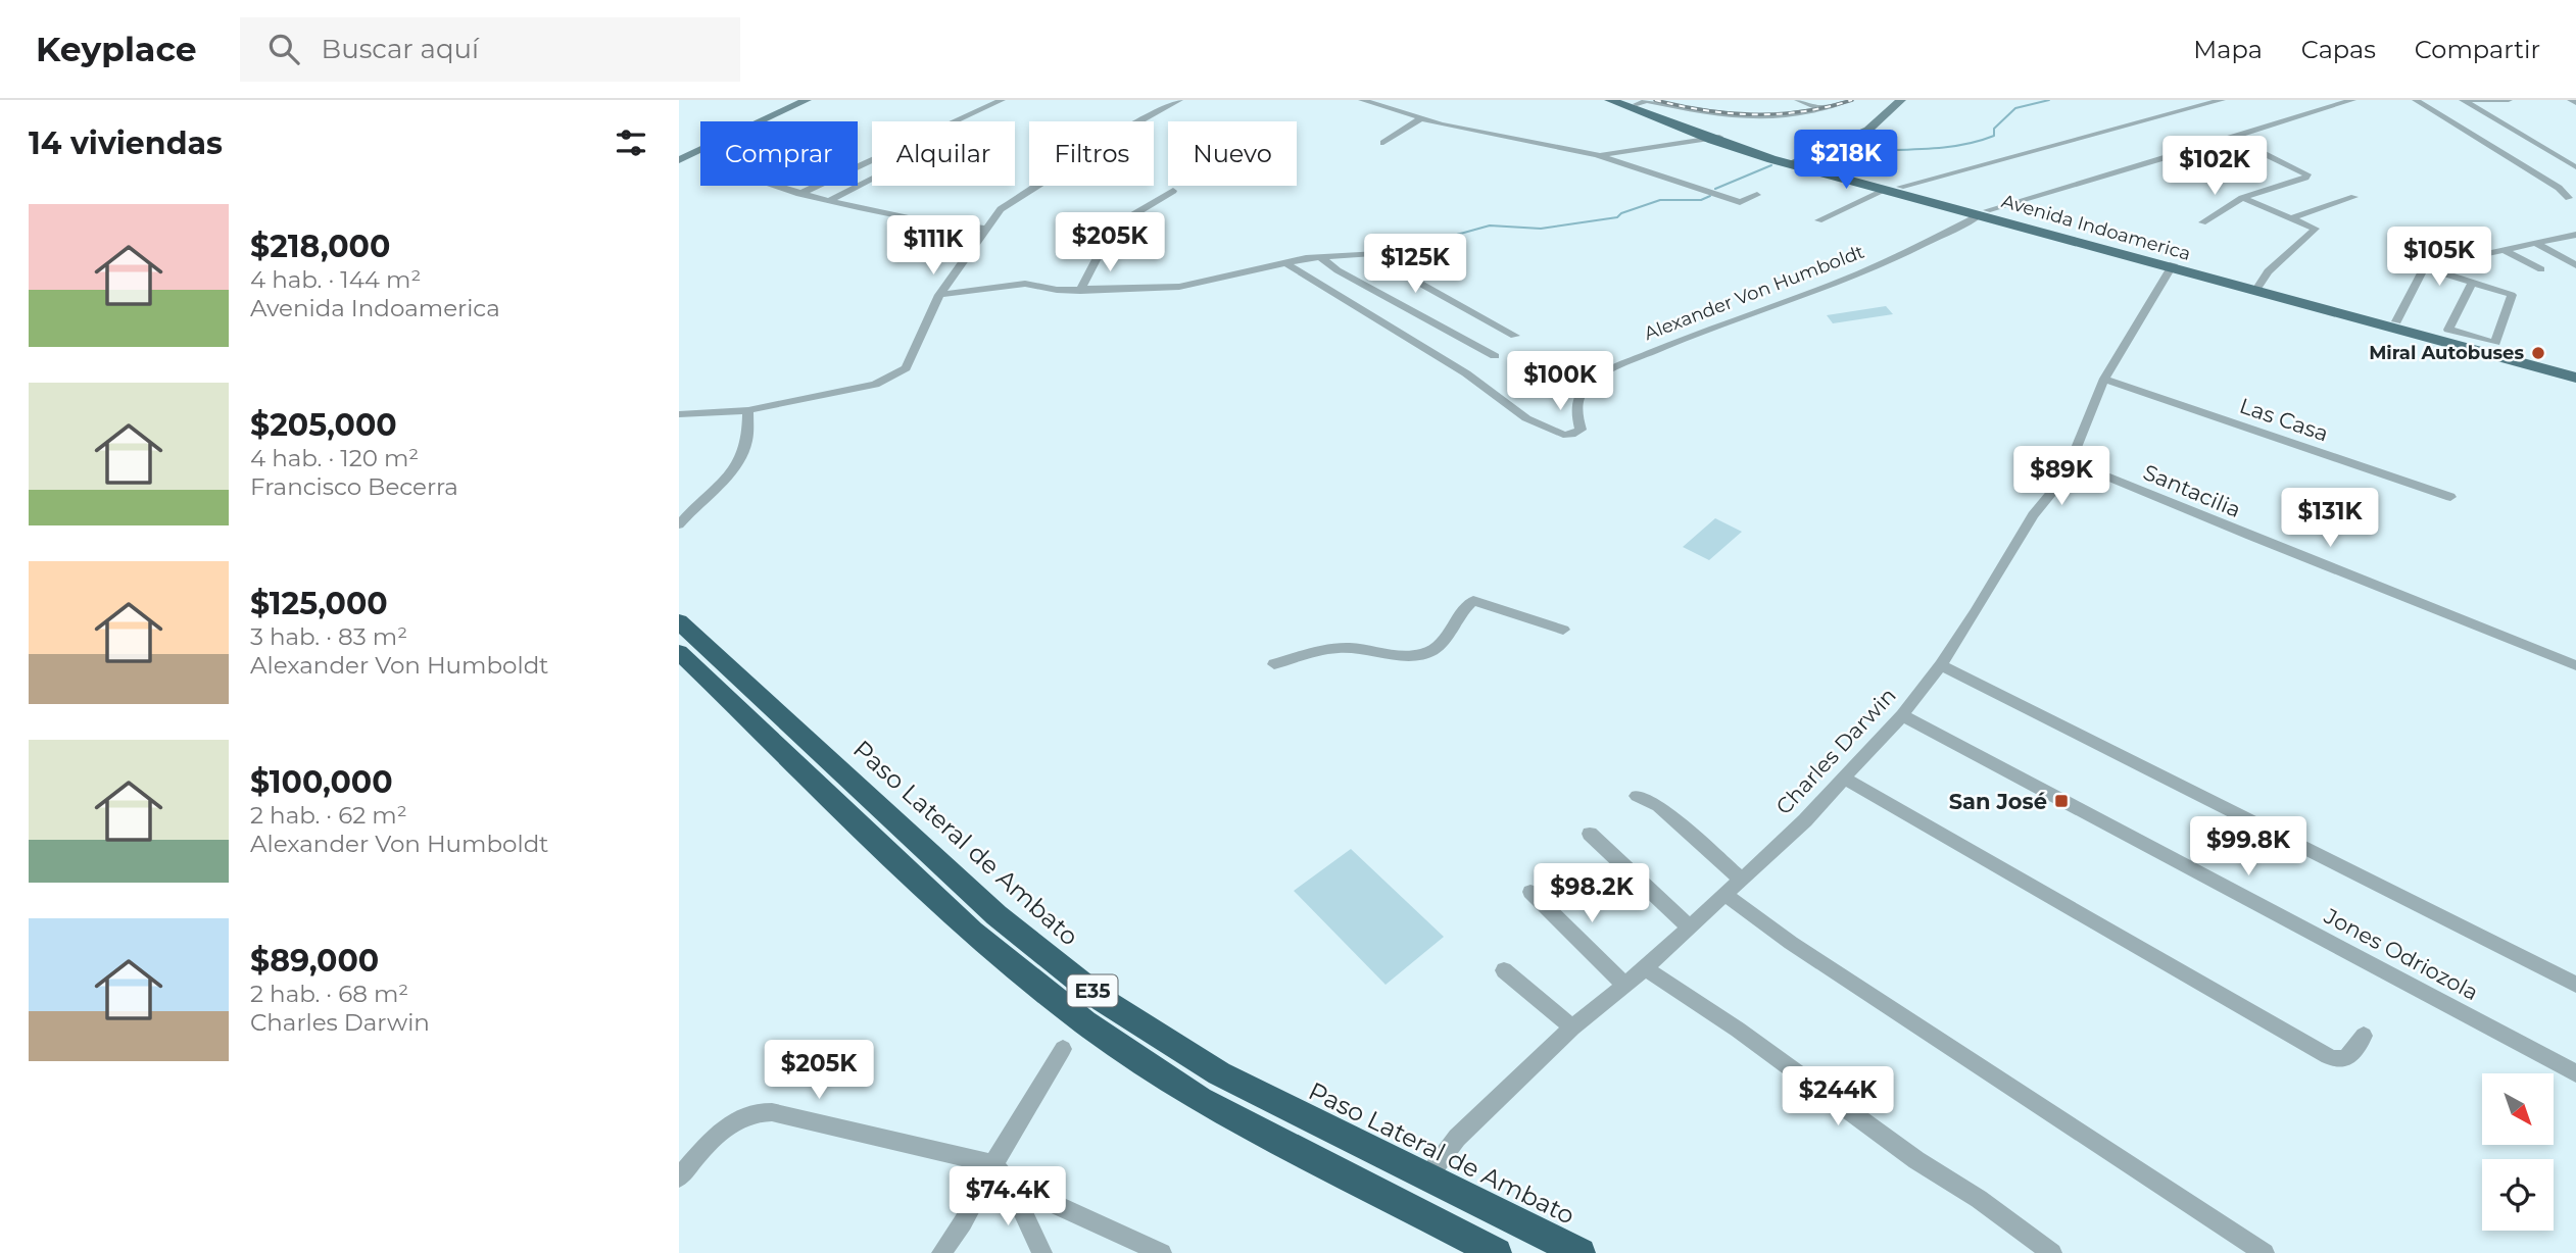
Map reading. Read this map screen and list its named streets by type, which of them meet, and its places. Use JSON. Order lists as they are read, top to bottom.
{
  "streets": {
    "highway": ["Paso Lateral de Ambato", "E35"],
    "main road": ["Avenida Indoamerica"],
    "street": [
      "Alexander Von Humboldt",
      "Las Casa",
      "Santacilia",
      "Charles Darwin",
      "Jones Odriozola"
    ]
  },
  "crossings": [
    ["Avenida Indoamerica", "Alexander Von Humboldt"],
    ["Avenida Indoamerica", "Charles Darwin"],
    ["Las Casa", "Charles Darwin"],
    ["Santacilia", "Charles Darwin"],
    ["Charles Darwin", "Paso Lateral de Ambato"],
    ["Charles Darwin", "Jones Odriozola"]
  ],
  "places": {
    "other": ["Miral Autobuses"],
    "transit": ["San José"]
  },
  "north": "bottom right",
  "page": {
    "header": "Keyplace",
    "search": "Buscar aquí",
    "nav": ["Mapa", "Capas", "Compartir"],
    "heading": "14 viviendas",
    "chip": [
      "Comprar",
      "Alquilar",
      "Filtros",
      "Nuevo"
    ],
    "price": [
      "$218K",
      "$102K",
      "$205K",
      "$111K",
      "$105K",
      "$125K",
      "$100K",
      "$89K",
      "$131K",
      "$99.8K",
      "$98.2K",
      "$205K",
      "$244K",
      "$74.4K"
    ],
    "list": [
      {
        "name": "$218,000",
        "note": "4 hab. · 144 m² · Avenida Indoamerica"
      },
      {
        "name": "$205,000",
        "note": "4 hab. · 120 m² · Francisco Becerra"
      },
      {
        "name": "$125,000",
        "note": "3 hab. · 83 m² · Alexander Von Humboldt"
      },
      {
        "name": "$100,000",
        "note": "2 hab. · 62 m² · Alexander Von Humboldt"
      },
      {
        "name": "$89,000",
        "note": "2 hab. · 68 m² · Charles Darwin"
      }
    ]
  }
}
